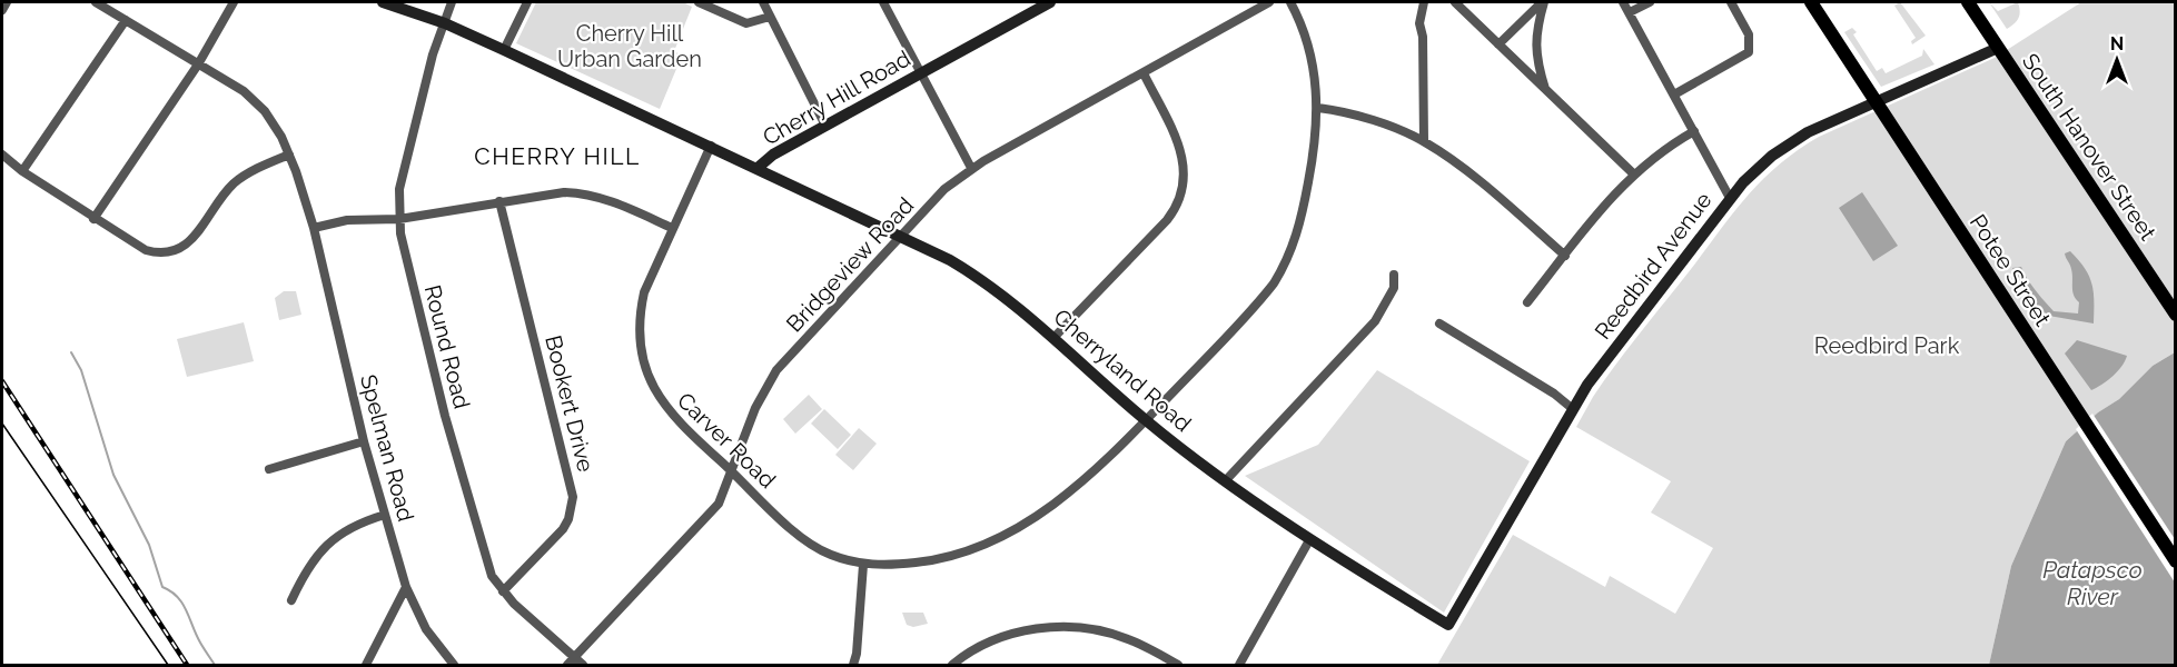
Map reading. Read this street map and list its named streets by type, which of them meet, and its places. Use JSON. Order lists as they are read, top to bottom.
{
  "streets": {
    "main road": ["South Hanover Street", "Potee Street"],
    "street": [
      "Cherry Hill Road",
      "Bridgeview Road",
      "Reedbird Avenue",
      "Round Road",
      "Cherryland Road",
      "Bookert Drive",
      "Carver Road",
      "Spelman Road"
    ]
  },
  "crossings": [
    ["Cherry Hill Road", "Round Road"],
    ["Cherry Hill Road", "Cherryland Road"],
    ["Cherry Hill Road", "Carver Road"],
    ["South Hanover Street", "Reedbird Avenue"],
    ["Bridgeview Road", "Round Road"],
    ["Bridgeview Road", "Cherryland Road"],
    ["Bridgeview Road", "Carver Road"],
    ["Reedbird Avenue", "Potee Street"],
    ["Reedbird Avenue", "Cherryland Road"],
    ["Round Road", "Bookert Drive"]
  ],
  "districts": ["CHERRY HILL"],
  "water": ["Patapsco River"],
  "parks": ["Cherry Hill Urban Garden", "Reedbird Park"],
  "north": "top"
}
